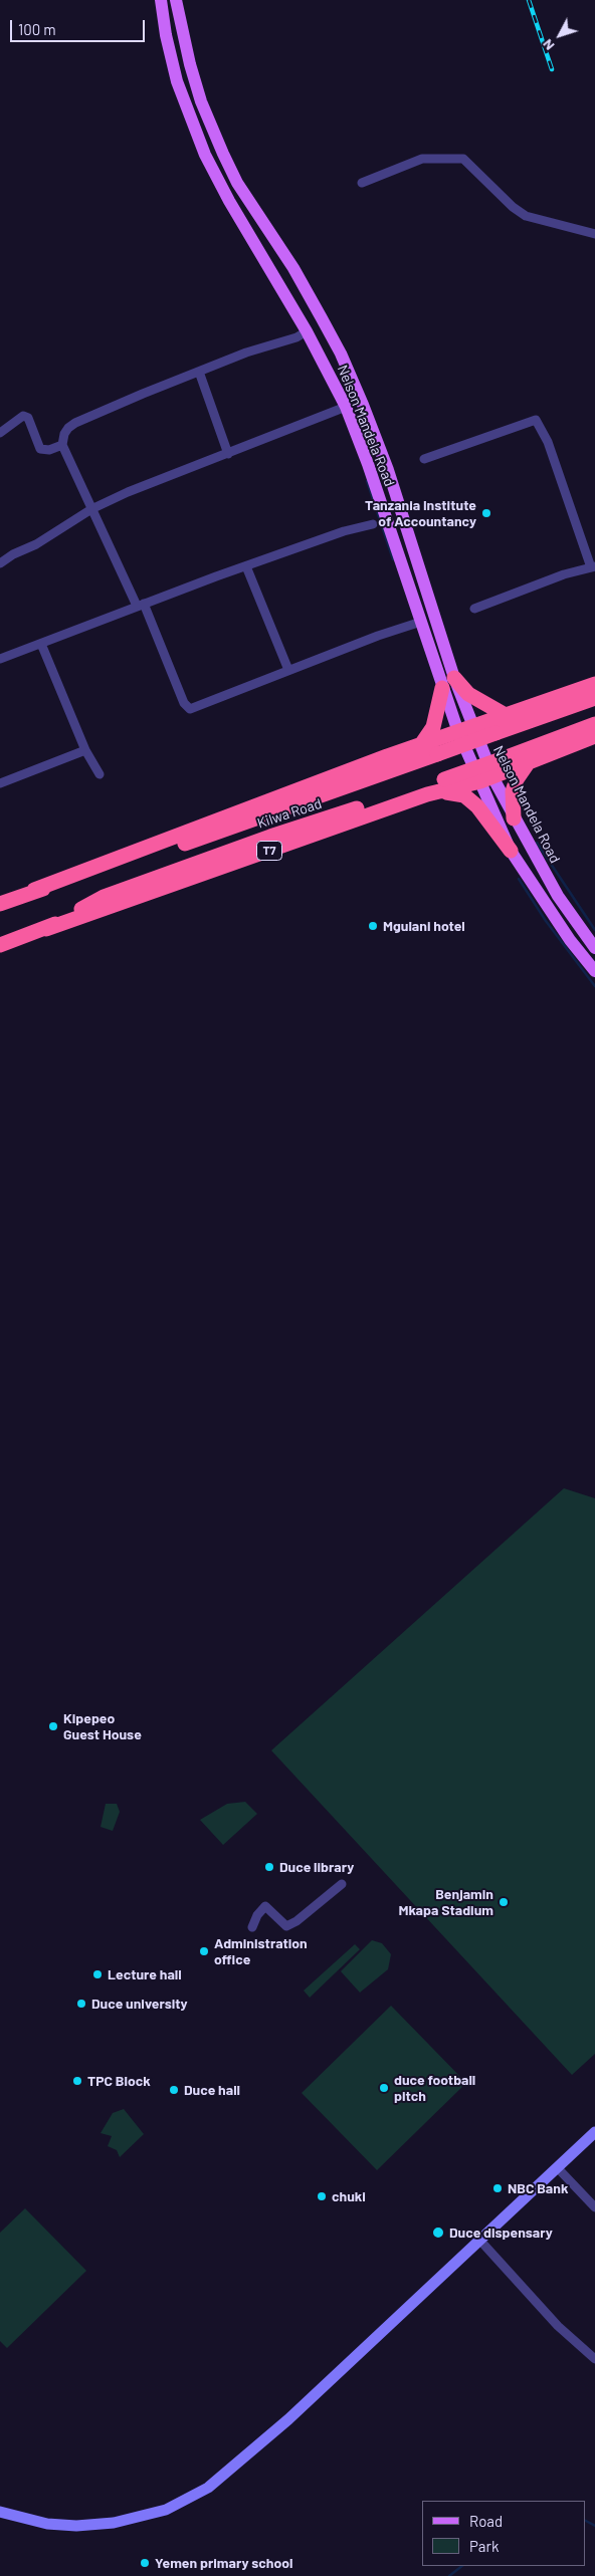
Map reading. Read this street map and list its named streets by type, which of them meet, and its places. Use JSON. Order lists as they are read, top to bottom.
{
  "streets": {
    "highway": ["Kilwa Road", "T7"],
    "main road": ["Nelson Mandela Road"]
  },
  "crossings": [
    ["Nelson Mandela Road", "T7"],
    ["Kilwa Road", "T7"]
  ],
  "places": [
    "Tanzania Institute of Accountancy",
    "Mgulani hotel",
    "Kipepeo Guest House",
    "Duce library",
    "Benjamin Mkapa Stadium",
    "Administration office",
    "Lecture hall",
    "Duce university",
    "TPC Block",
    "duce football pitch",
    "Duce hall",
    "NBC Bank",
    "chuki",
    "Duce dispensary",
    "Yemen primary school"
  ],
  "legend": ["Road", "Park"],
  "scale_bar": "100 m",
  "north": "bottom left"
}
